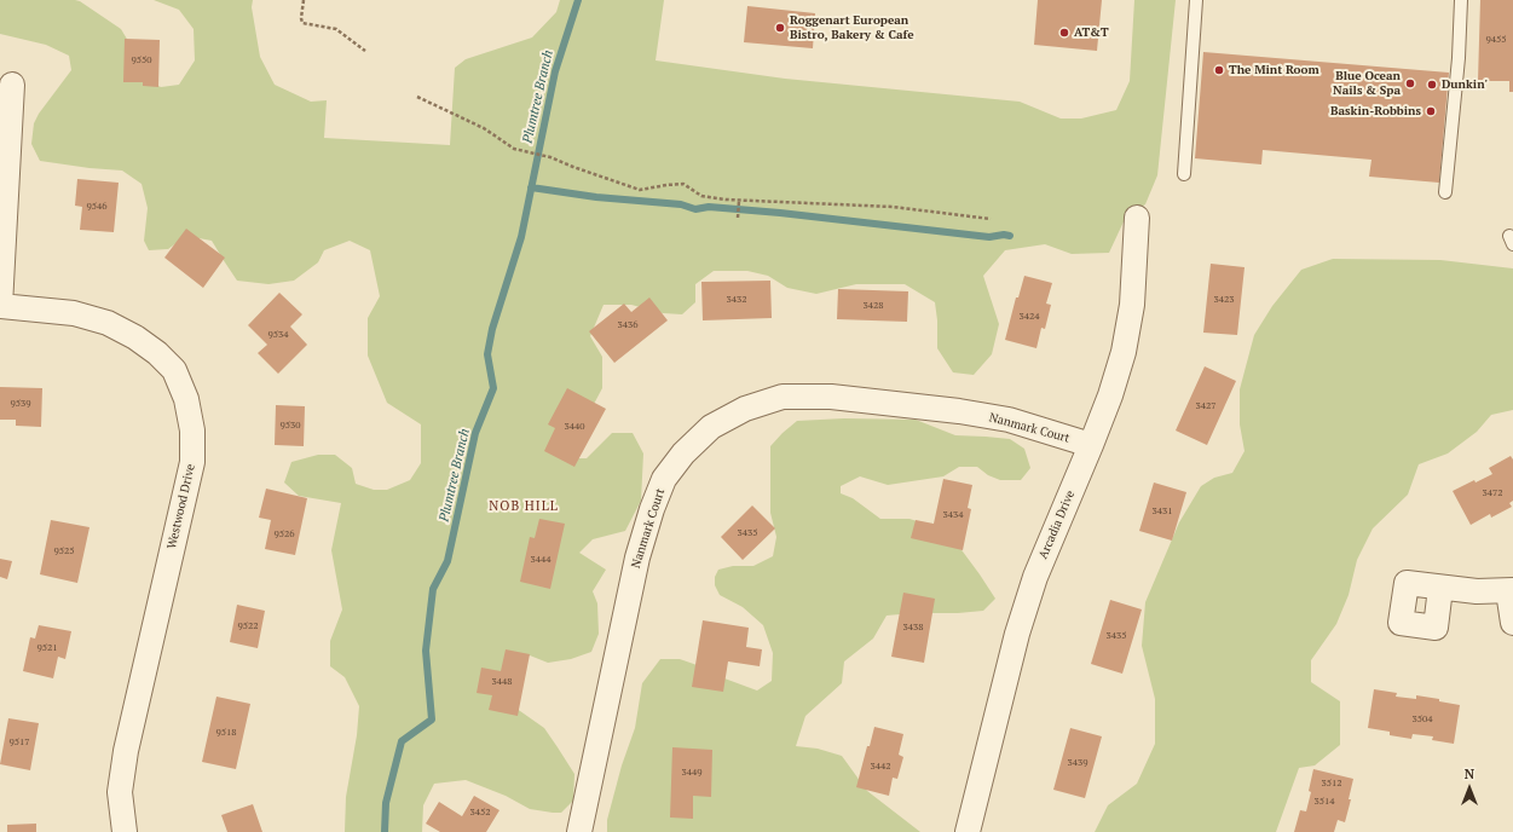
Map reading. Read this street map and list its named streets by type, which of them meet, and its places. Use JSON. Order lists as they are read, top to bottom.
{
  "streets": {
    "street": ["Nanmark Court", "Westwood Drive", "Arcadia Drive"]
  },
  "crossings": [
    ["Nanmark Court", "Arcadia Drive"]
  ],
  "districts": ["NOB HILL"],
  "water": ["Plumtree Branch"],
  "places": [
    "Roggenart European Bistro, Bakery & Cafe",
    "AT&T",
    "The Mint Room",
    "Blue Ocean Nails & Spa",
    "Dunkin'",
    "Baskin-Robbins"
  ],
  "house_numbers": [
    "9455",
    "9550",
    "9546",
    "3432",
    "3423",
    "3428",
    "3424",
    "3436",
    "9534",
    "9539",
    "3427",
    "9530",
    "3440",
    "3472",
    "3431",
    "3434",
    "3435",
    "9526",
    "9525",
    "3444",
    "9522",
    "3438",
    "3435",
    "9521",
    "3448",
    "3504",
    "9518",
    "9517",
    "3439",
    "3442",
    "3449",
    "3512",
    "3514",
    "3452"
  ],
  "north": "top"
}
